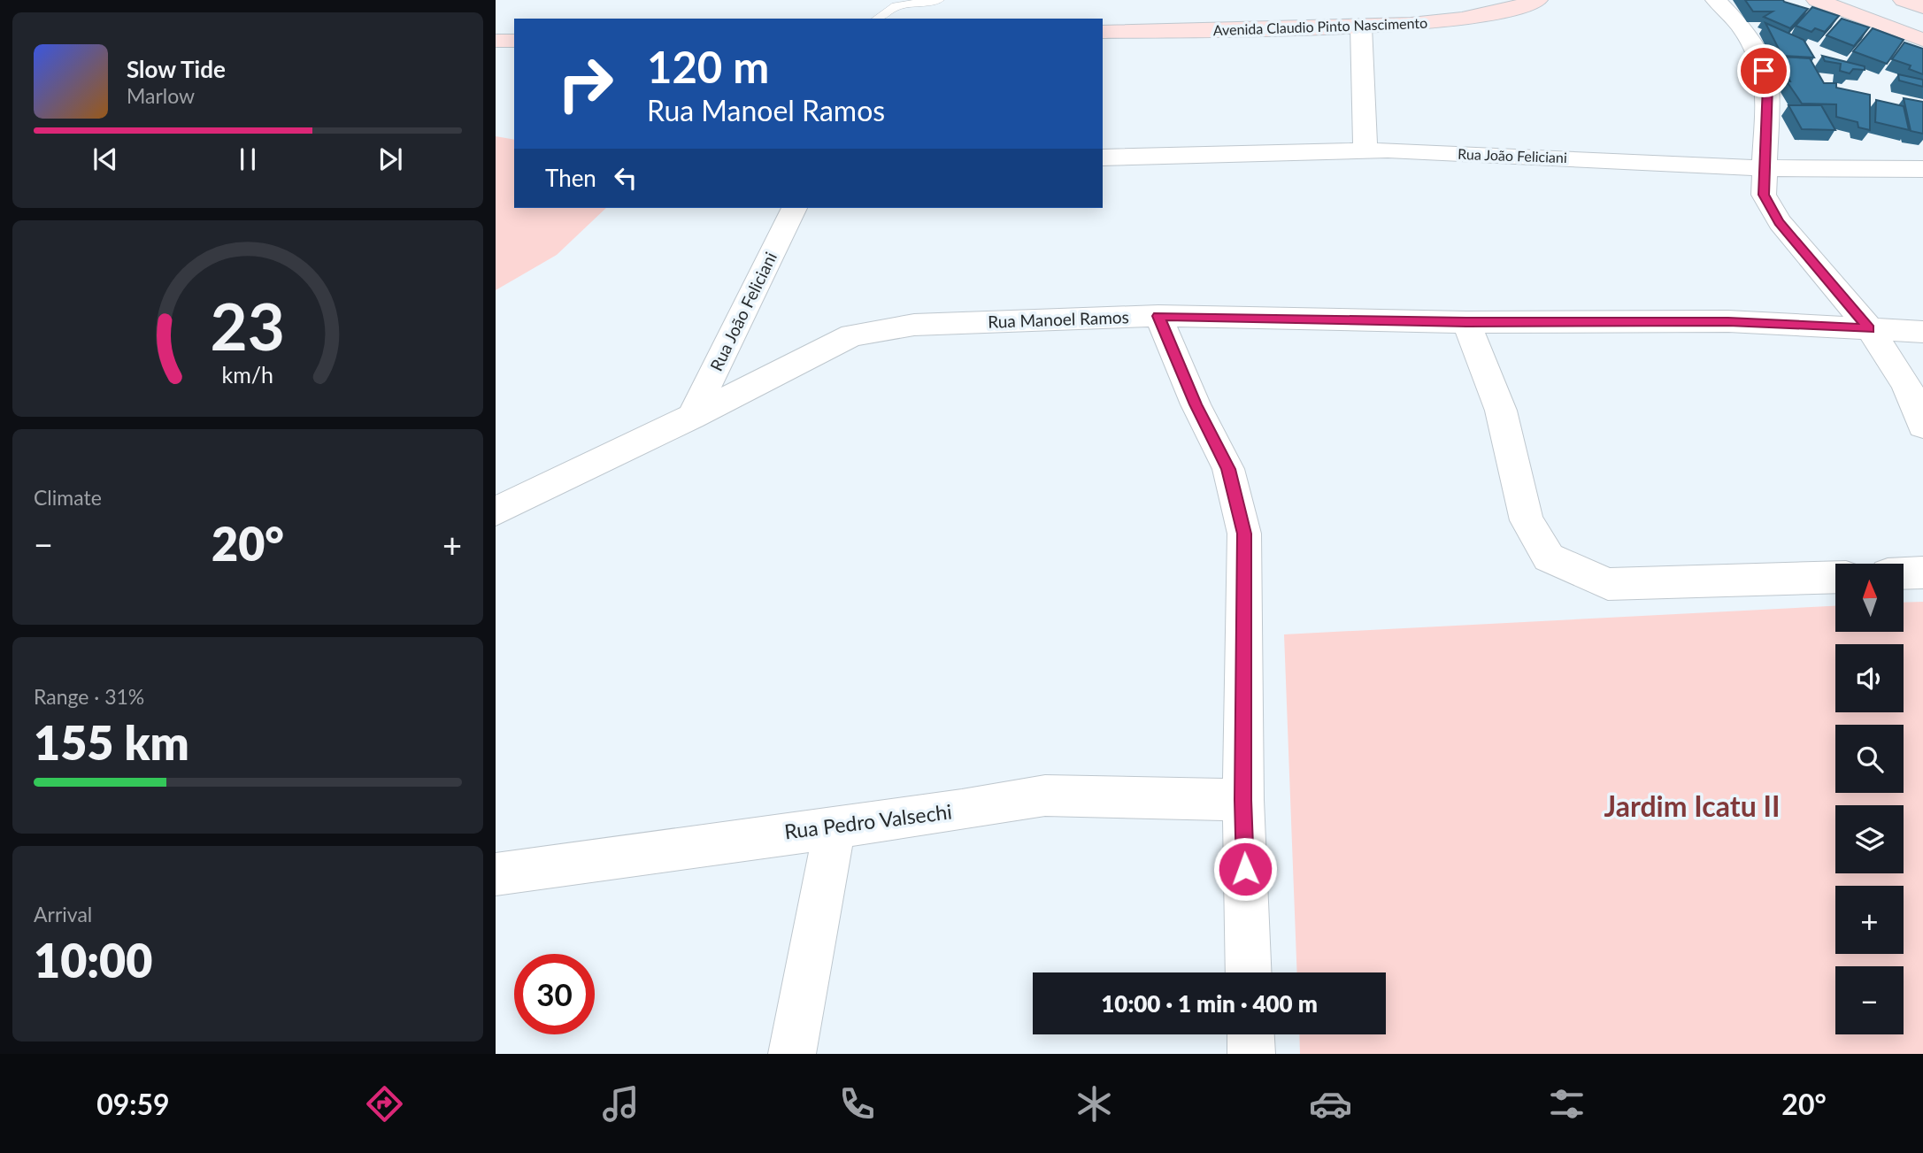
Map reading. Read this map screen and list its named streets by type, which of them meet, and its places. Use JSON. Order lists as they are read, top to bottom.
{
  "streets": {
    "main road": ["Avenida Claudio Pinto Nascimento"],
    "street": ["Rua João Feliciani", "Rua Manoel Ramos", "Rua Pedro Valsechi"]
  },
  "crossings": [
    ["Rua João Feliciani", "Rua Manoel Ramos"]
  ],
  "districts": ["Jardim Icatu II"],
  "north": "top",
  "page": {
    "turn": ["120 m", "Rua Manoel Ramos"],
    "song": ["Slow Tide", "Marlow"],
    "then": "Then",
    "tile": [
      "Climate",
      ["Range · 31%", "155 km"],
      ["Arrival", "10:00"]
    ],
    "heat": ["−", "20°", "+"],
    "map_buttons": ["+", "−"],
    "limit": "30",
    "trip": "10:00 · 1 min · 400 m",
    "tabs": ["09:59", "20°"],
    "gauge": ["23", "km/h"]
  }
}
